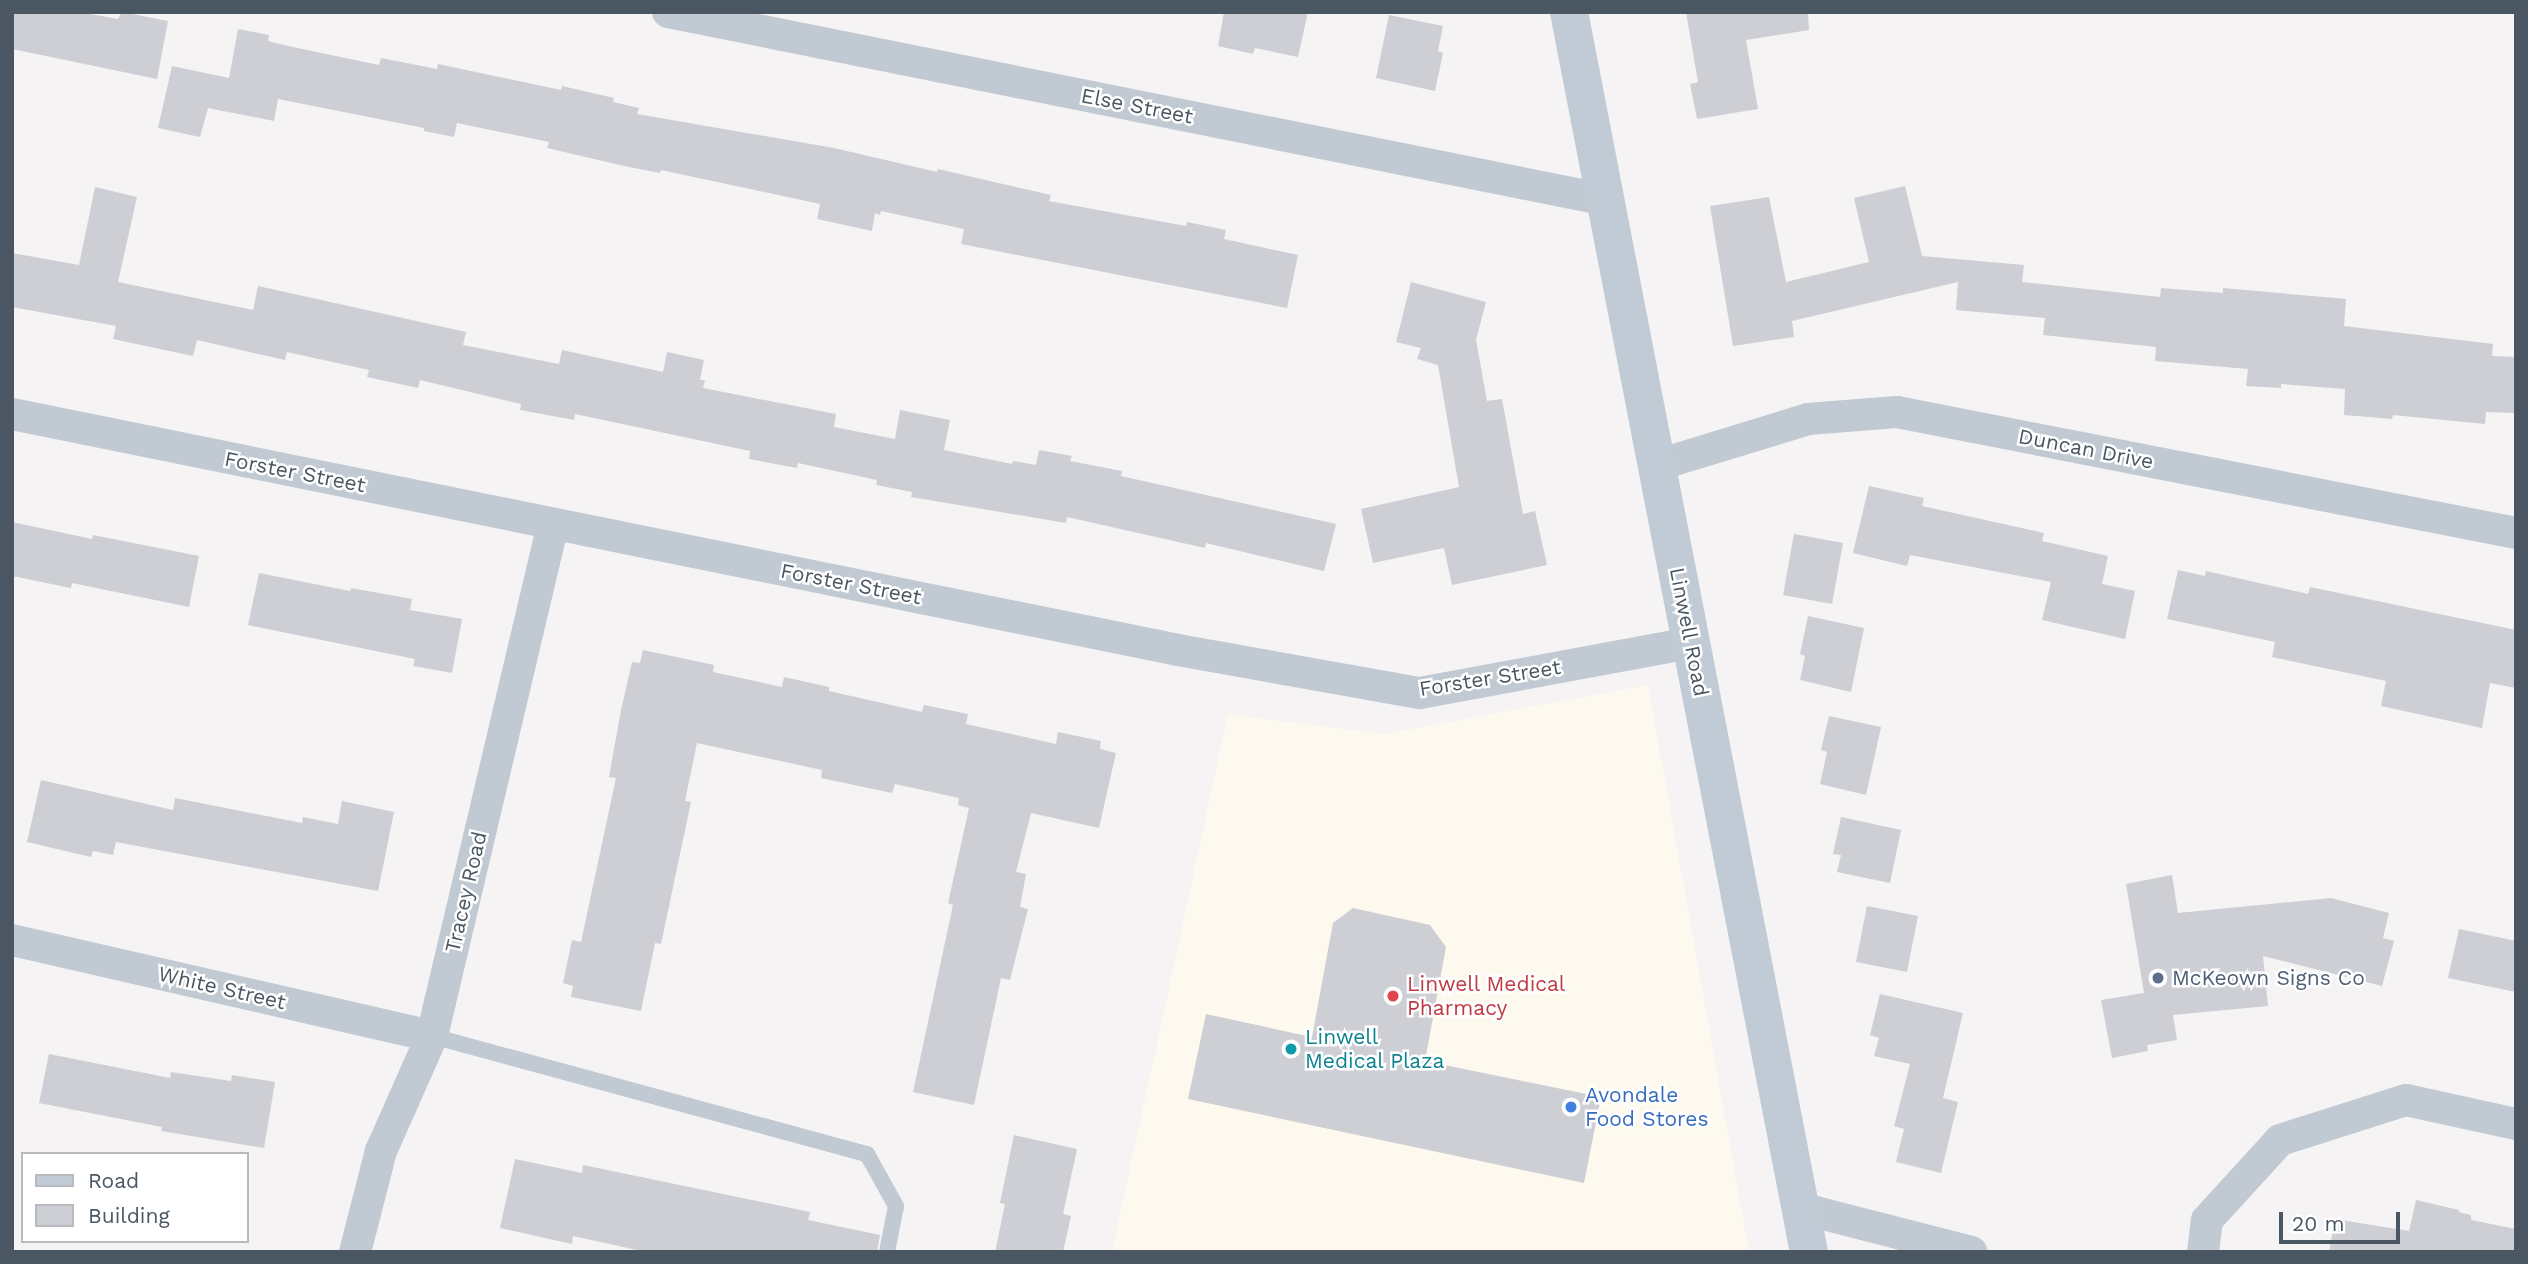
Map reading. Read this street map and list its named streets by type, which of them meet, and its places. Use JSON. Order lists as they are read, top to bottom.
{
  "streets": {
    "main road": ["Linwell Road"],
    "street": [
      "Else Street",
      "Duncan Drive",
      "Forster Street",
      "Tracey Road",
      "White Street"
    ]
  },
  "crossings": [
    ["Else Street", "Linwell Road"],
    ["Duncan Drive", "Linwell Road"],
    ["Forster Street", "Linwell Road"],
    ["Forster Street", "Tracey Road"],
    ["Tracey Road", "White Street"]
  ],
  "places": [
    "McKeown Signs Co",
    "Linwell Medical Pharmacy",
    "Linwell Medical Plaza",
    "Avondale Food Stores"
  ],
  "legend": ["Road", "Building"],
  "scale_bar": "20 m"
}
